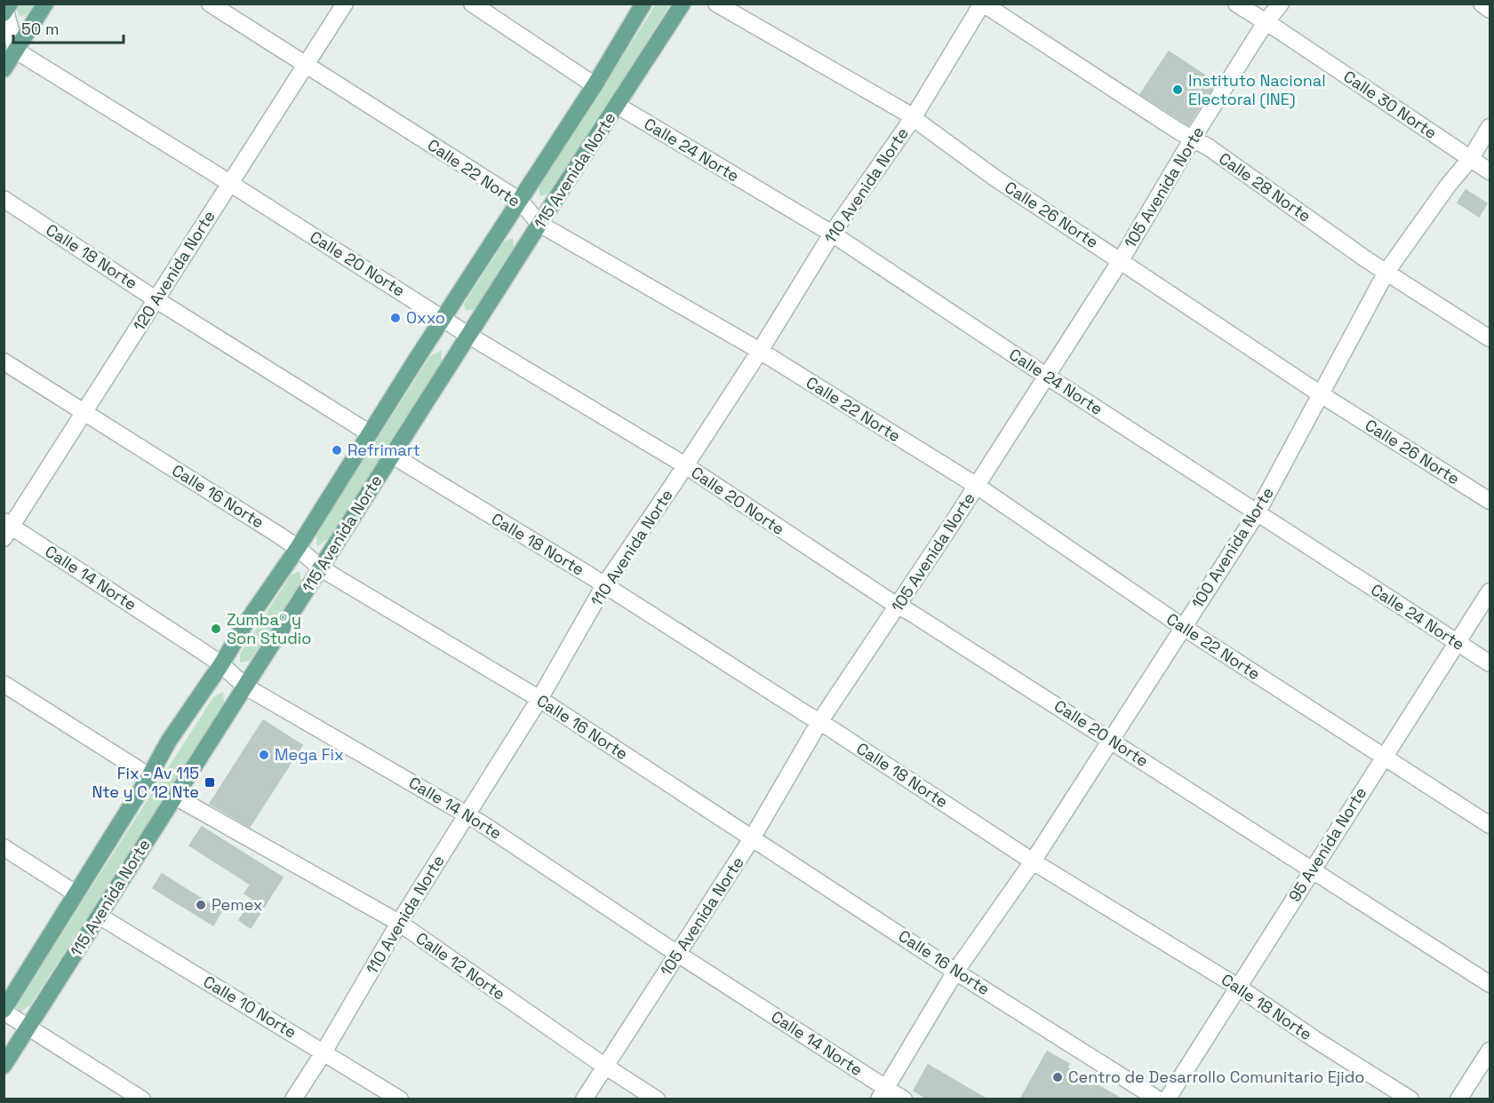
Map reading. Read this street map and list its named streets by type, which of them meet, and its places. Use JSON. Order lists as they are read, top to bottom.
{
  "streets": {
    "main road": ["115 Avenida Norte"],
    "street": [
      "Calle 30 Norte",
      "Calle 24 Norte",
      "Calle 22 Norte",
      "110 Avenida Norte",
      "105 Avenida Norte",
      "Calle 28 Norte",
      "Calle 26 Norte",
      "Calle 18 Norte",
      "Calle 20 Norte",
      "120 Avenida Norte",
      "Calle 16 Norte",
      "100 Avenida Norte",
      "Calle 14 Norte",
      "95 Avenida Norte",
      "Calle 12 Norte",
      "Calle 10 Norte"
    ]
  },
  "crossings": [
    ["Calle 30 Norte", "105 Avenida Norte"],
    ["Calle 30 Norte", "100 Avenida Norte"],
    ["Calle 24 Norte", "115 Avenida Norte"],
    ["Calle 24 Norte", "110 Avenida Norte"],
    ["Calle 24 Norte", "105 Avenida Norte"],
    ["Calle 24 Norte", "100 Avenida Norte"],
    ["Calle 24 Norte", "95 Avenida Norte"],
    ["115 Avenida Norte", "Calle 22 Norte"],
    ["115 Avenida Norte", "Calle 18 Norte"],
    ["115 Avenida Norte", "Calle 20 Norte"],
    ["115 Avenida Norte", "Calle 16 Norte"],
    ["115 Avenida Norte", "Calle 14 Norte"],
    ["115 Avenida Norte", "Calle 12 Norte"],
    ["115 Avenida Norte", "Calle 10 Norte"],
    ["Calle 22 Norte", "110 Avenida Norte"],
    ["Calle 22 Norte", "105 Avenida Norte"],
    ["Calle 22 Norte", "120 Avenida Norte"],
    ["Calle 22 Norte", "100 Avenida Norte"],
    ["Calle 22 Norte", "95 Avenida Norte"],
    ["110 Avenida Norte", "Calle 28 Norte"],
    ["110 Avenida Norte", "Calle 26 Norte"],
    ["110 Avenida Norte", "Calle 18 Norte"],
    ["110 Avenida Norte", "Calle 20 Norte"],
    ["110 Avenida Norte", "Calle 16 Norte"],
    ["110 Avenida Norte", "Calle 14 Norte"],
    ["110 Avenida Norte", "Calle 12 Norte"],
    ["110 Avenida Norte", "Calle 10 Norte"],
    ["105 Avenida Norte", "Calle 28 Norte"],
    ["105 Avenida Norte", "Calle 26 Norte"],
    ["105 Avenida Norte", "Calle 18 Norte"],
    ["105 Avenida Norte", "Calle 20 Norte"],
    ["105 Avenida Norte", "Calle 16 Norte"],
    ["105 Avenida Norte", "Calle 14 Norte"],
    ["105 Avenida Norte", "Calle 12 Norte"],
    ["Calle 28 Norte", "100 Avenida Norte"],
    ["Calle 26 Norte", "100 Avenida Norte"],
    ["Calle 18 Norte", "120 Avenida Norte"],
    ["Calle 18 Norte", "100 Avenida Norte"],
    ["Calle 18 Norte", "95 Avenida Norte"],
    ["Calle 20 Norte", "120 Avenida Norte"],
    ["Calle 20 Norte", "100 Avenida Norte"],
    ["Calle 20 Norte", "95 Avenida Norte"],
    ["120 Avenida Norte", "Calle 16 Norte"],
    ["120 Avenida Norte", "Calle 14 Norte"],
    ["Calle 16 Norte", "100 Avenida Norte"],
    ["100 Avenida Norte", "Calle 14 Norte"]
  ],
  "places": {
    "other": [
      "Instituto Nacional Electoral (INE)",
      "Oxxo",
      "Refrimart",
      "Zumba® y Son Studio",
      "Mega Fix",
      "Pemex",
      "Centro de Desarrollo Comunitario Ejido"
    ],
    "transit": ["Fix - Av 115 Nte y C 12 Nte"]
  },
  "scale_bar": "50 m"
}
